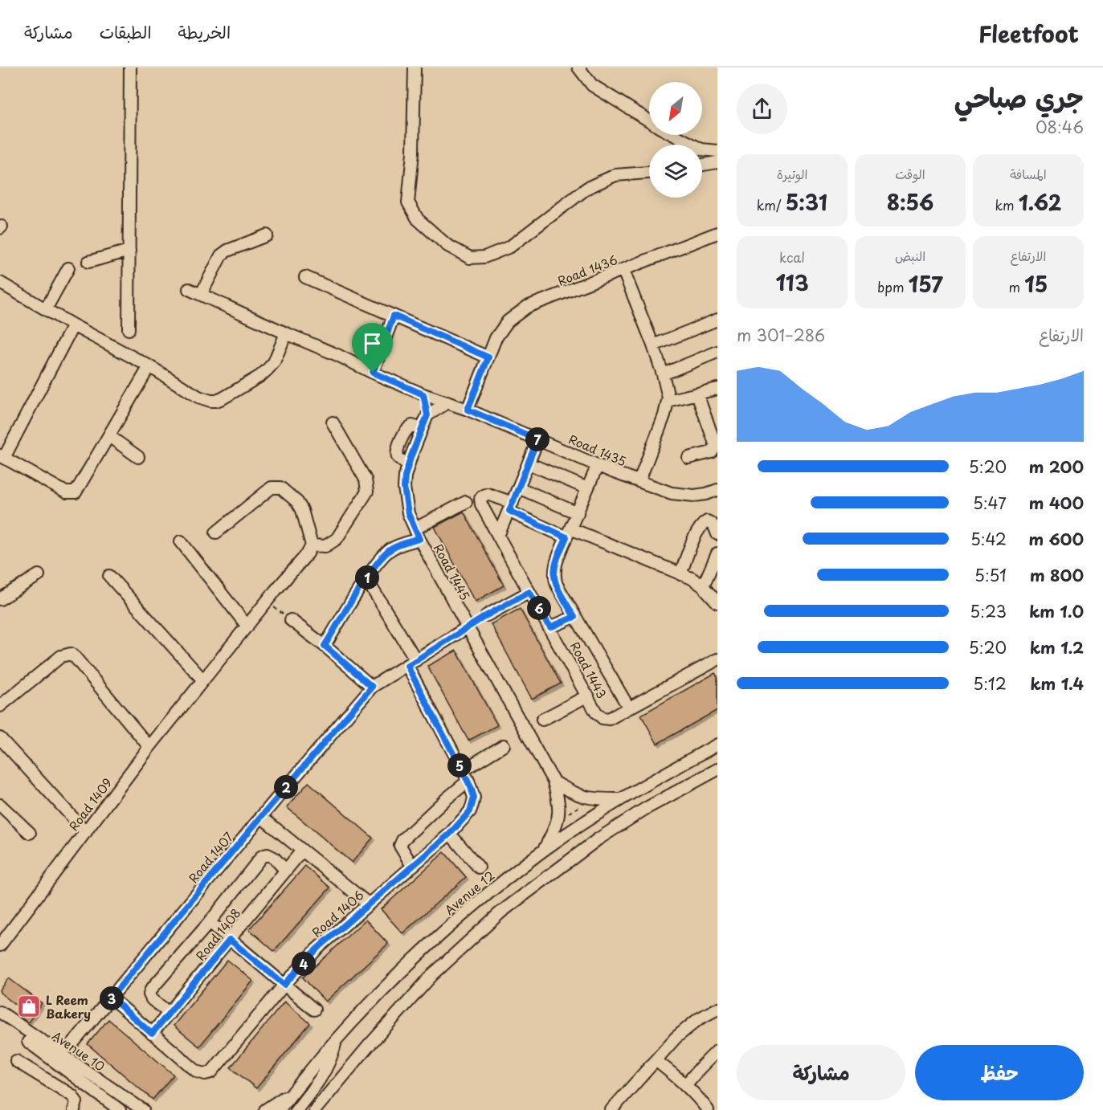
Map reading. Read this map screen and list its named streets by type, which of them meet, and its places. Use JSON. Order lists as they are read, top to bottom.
{
  "streets": {
    "street": [
      "Road 1436",
      "Road 1435",
      "Road 1445",
      "Road 1443",
      "Road 1409",
      "Road 1407",
      "Avenue 12",
      "Road 1406",
      "Road 1408",
      "Avenue 10"
    ]
  },
  "crossings": [
    ["Road 1436", "Road 1435"],
    ["Road 1445", "Road 1407"],
    ["Road 1445", "Avenue 12"],
    ["Road 1407", "Road 1406"],
    ["Road 1406", "Road 1408"]
  ],
  "places": {
    "shop": ["L Reem Bakery"]
  },
  "north": "bottom left",
  "page": {
    "header": "Fleetfoot",
    "nav": ["الخريطة", "الطبقات", "مشاركة"],
    "heading": ["جري صباحي", "08:46"],
    "stats": [
      ["المسافة", "1.62 km"],
      ["الوقت", "8:56"],
      ["الوتيرة", "5:31 /km"],
      ["الارتفاع", "15 m"],
      ["النبض", "157 bpm"],
      ["kcal", "113"]
    ],
    "chart": ["الارتفاع", "286–301 m"],
    "pins": [
      "7",
      "1",
      "6",
      "5",
      "2",
      "4",
      "3"
    ],
    "list": [
      {
        "name": "200 m",
        "note": "5:20"
      },
      {
        "name": "400 m",
        "note": "5:47"
      },
      {
        "name": "600 m",
        "note": "5:42"
      },
      {
        "name": "800 m",
        "note": "5:51"
      },
      {
        "name": "1.0 km",
        "note": "5:23"
      },
      {
        "name": "1.2 km",
        "note": "5:20"
      },
      {
        "name": "1.4 km",
        "note": "5:12"
      }
    ],
    "buttons": ["حفظ", "مشاركة"]
  }
}
